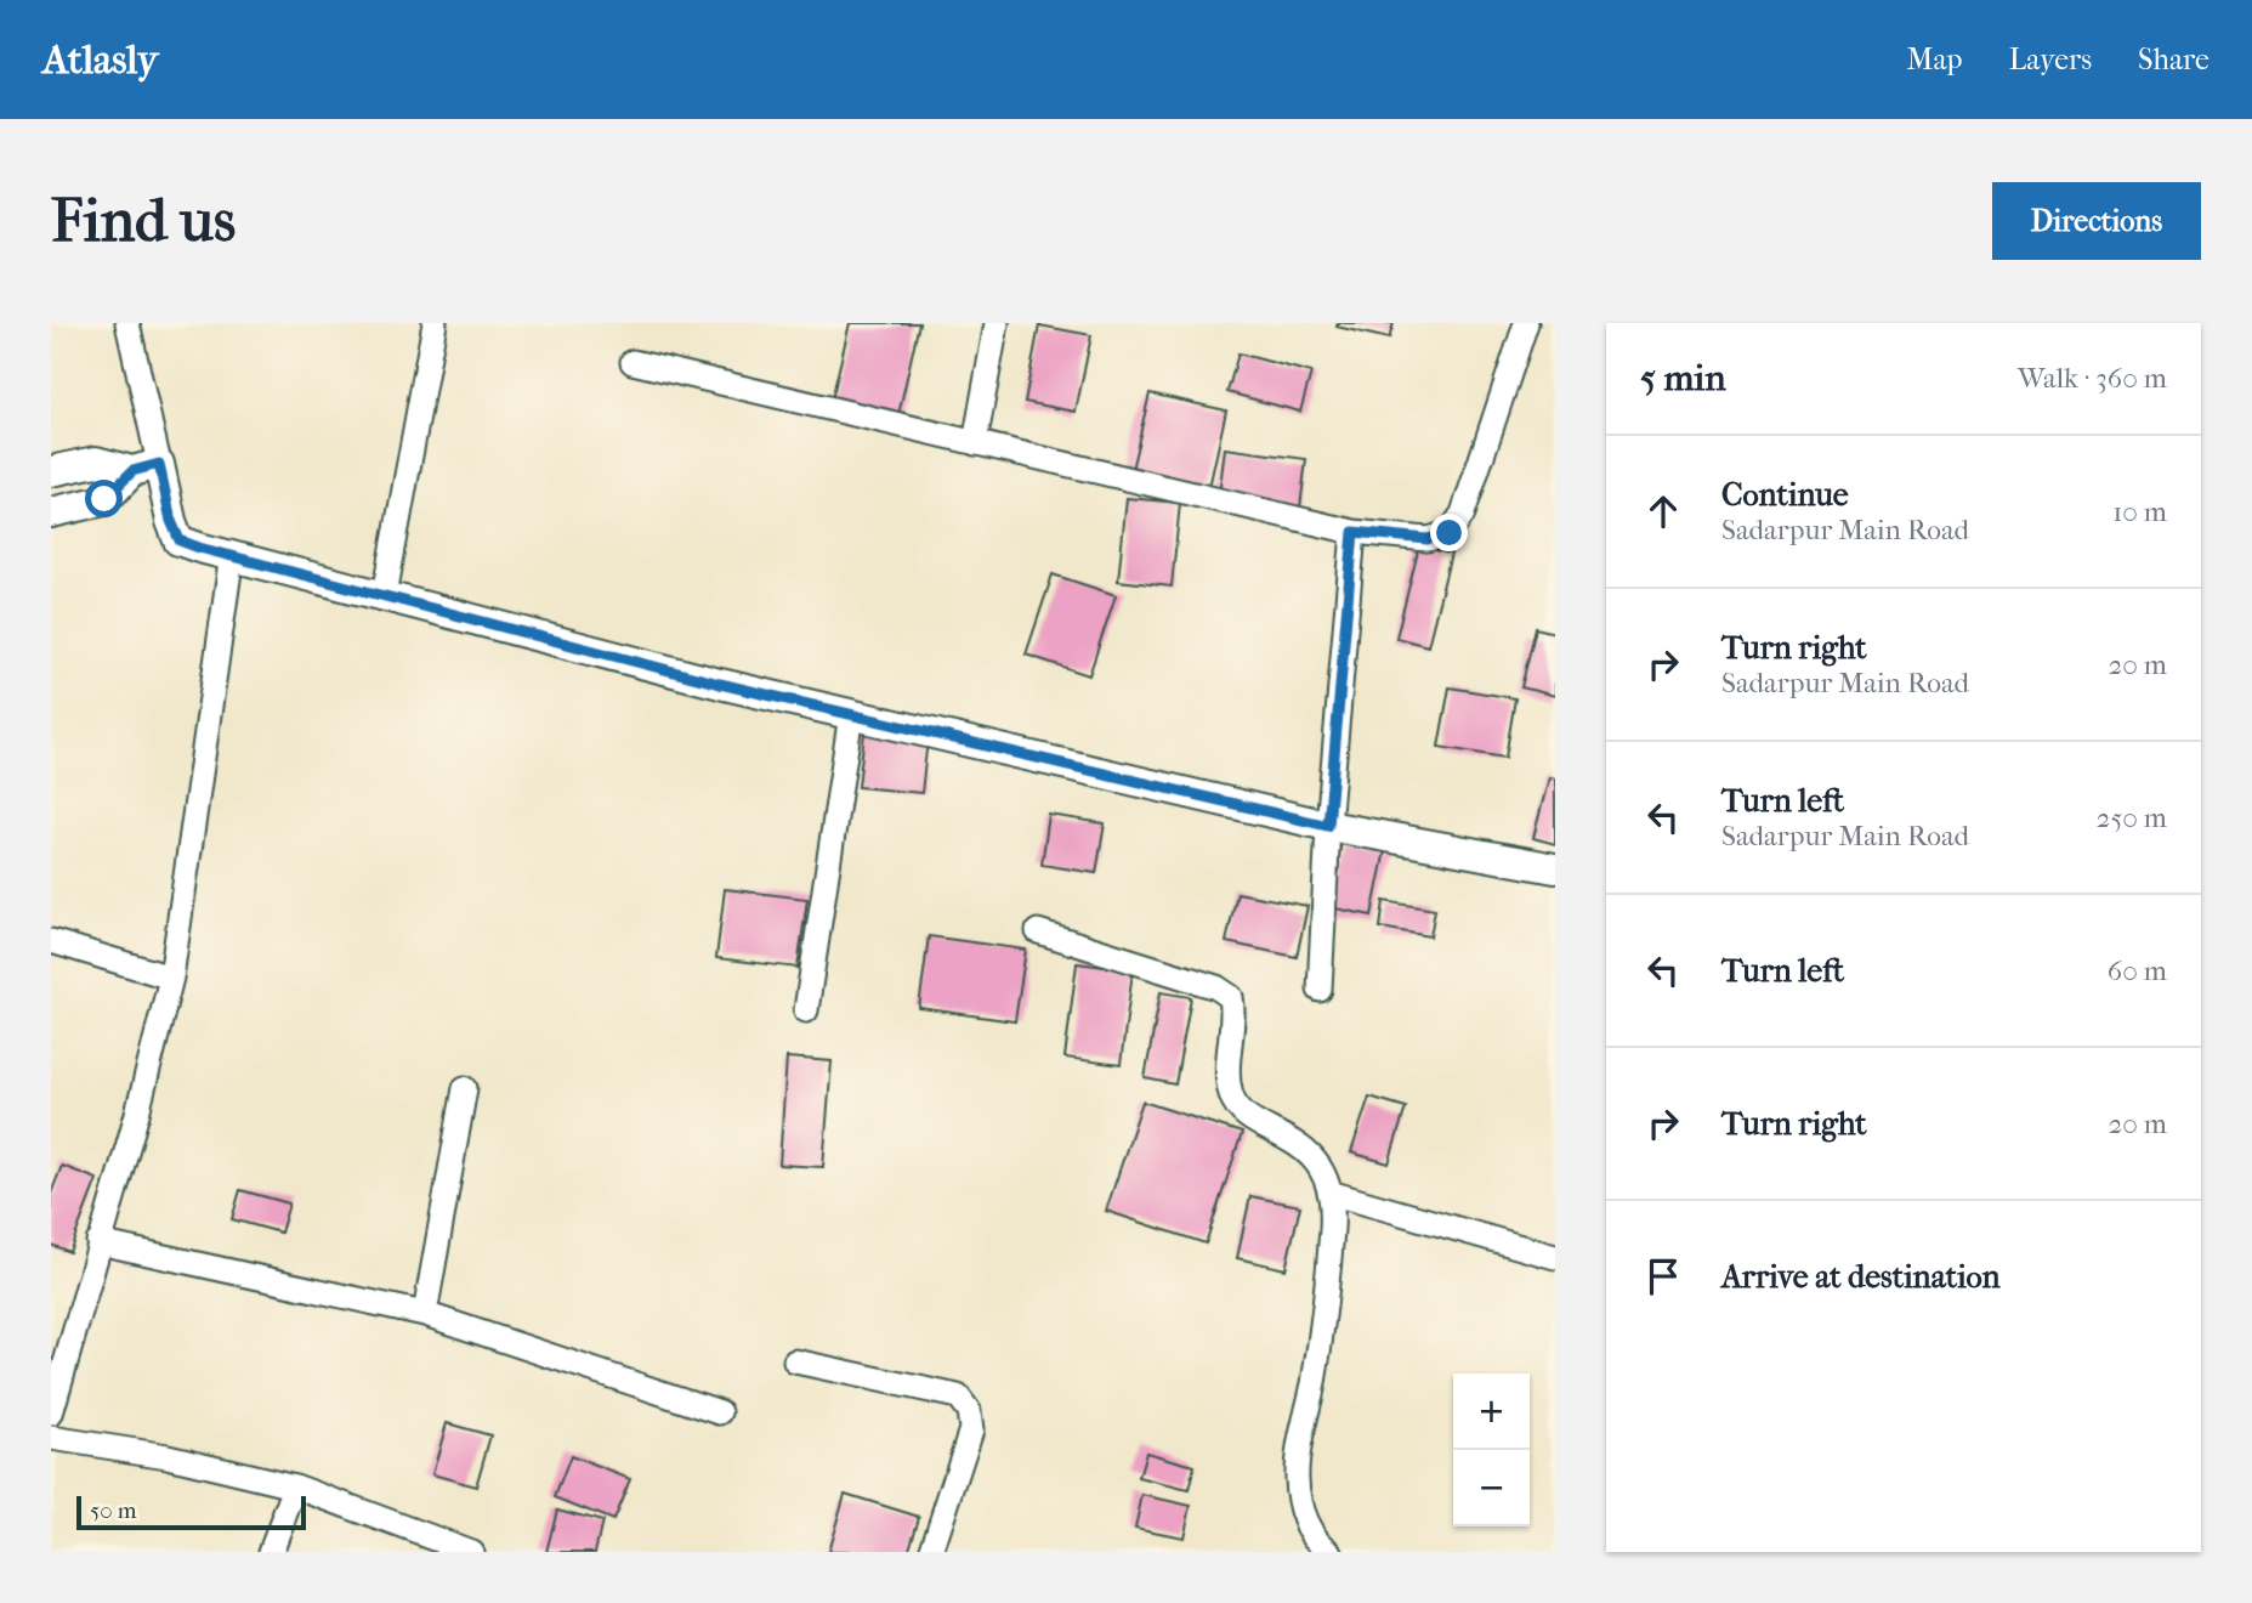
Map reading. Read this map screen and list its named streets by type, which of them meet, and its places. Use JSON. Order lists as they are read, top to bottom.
{
  "scale_bar": "50 m",
  "page": {
    "header": "Atlasly",
    "nav": ["Map", "Layers", "Share"],
    "buttons": "Directions",
    "title": "Find us",
    "heading": ["5 min", "Walk · 360 m"],
    "list": [
      ["Continue", "Sadarpur Main Road", "10 m"],
      ["Turn right", "Sadarpur Main Road", "20 m"],
      ["Turn left", "Sadarpur Main Road", "250 m"],
      ["Turn left", "60 m"],
      ["Turn right", "20 m"],
      "Arrive at destination"
    ],
    "map_buttons": ["+", "−"],
    "scale": "50 m"
  }
}
